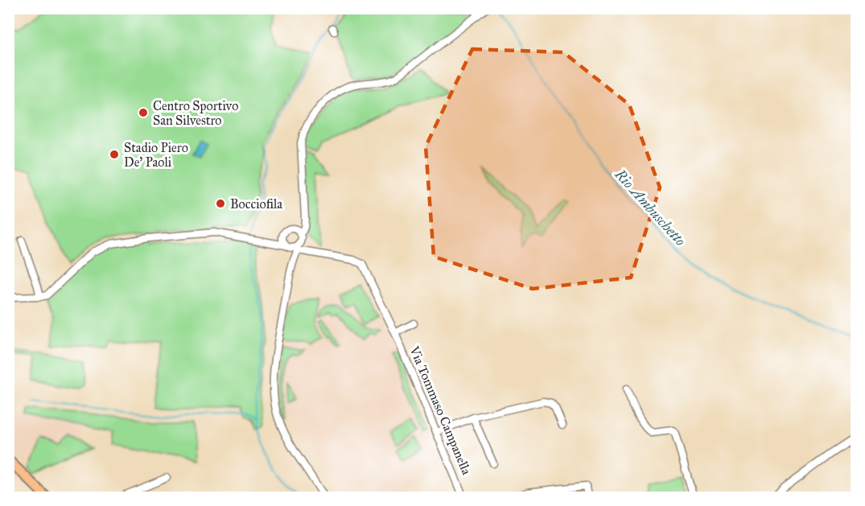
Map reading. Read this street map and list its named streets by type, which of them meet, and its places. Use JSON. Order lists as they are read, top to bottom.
{
  "streets": {
    "street": ["Via Tommaso Campanella"]
  },
  "water": ["Rio Ambuschetto"],
  "places": ["Centro Sportivo San Silvestro", "Stadio Piero De' Paoli", "Bocciofila"]
}
